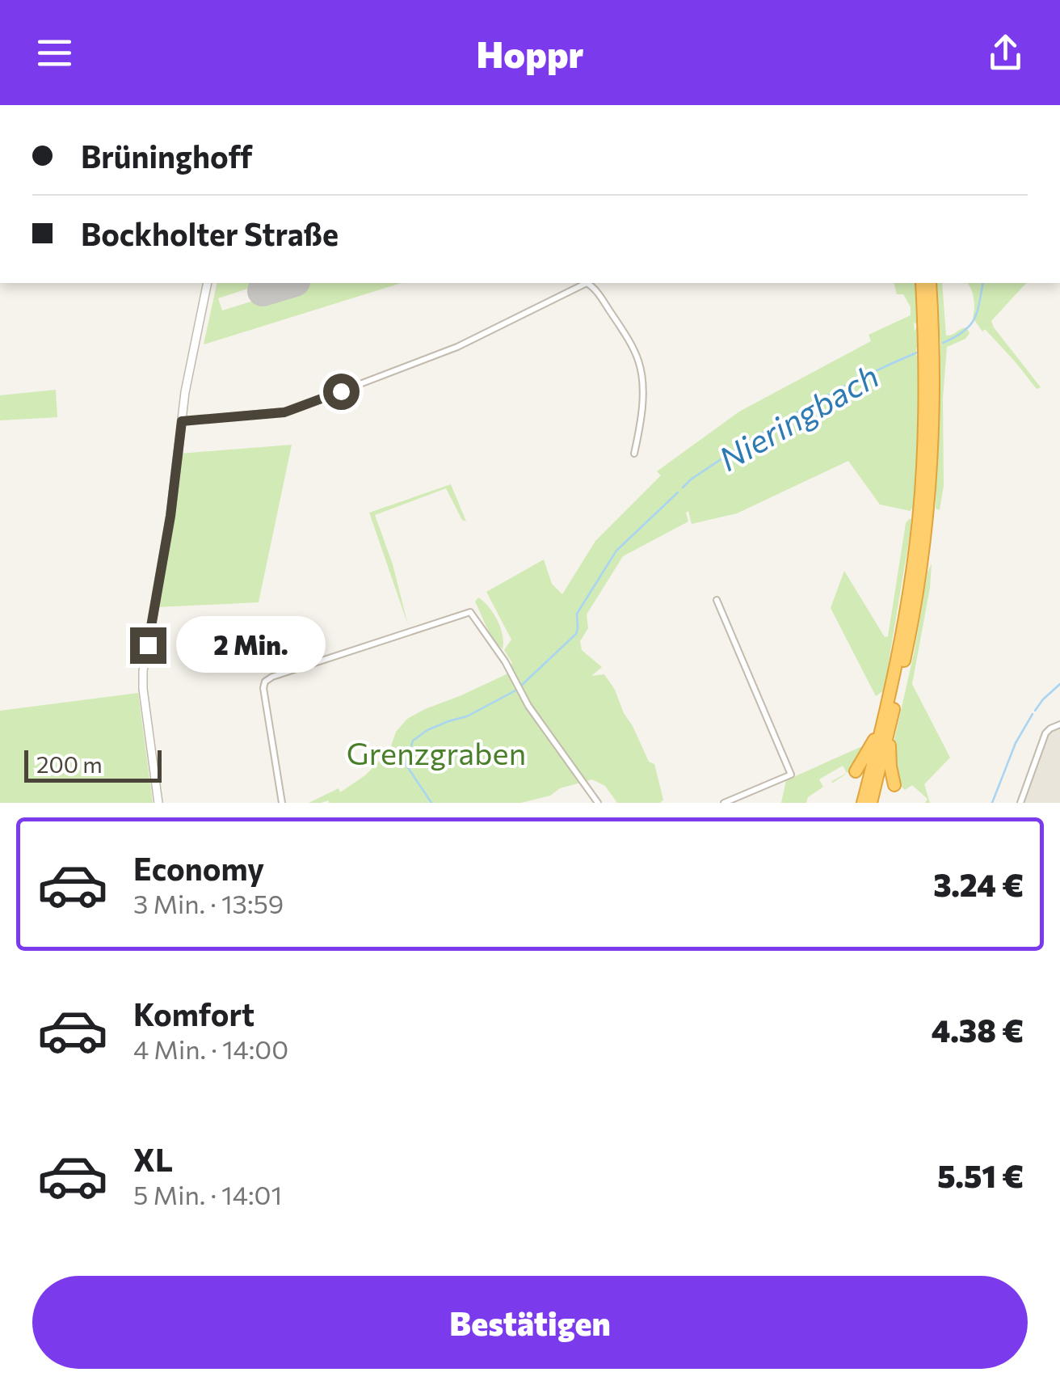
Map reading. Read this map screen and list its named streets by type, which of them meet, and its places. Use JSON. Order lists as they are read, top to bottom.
{
  "water": ["Nieringbach"],
  "parks": ["Grenzgraben"],
  "scale_bar": "200 m",
  "page": {
    "header": "Hoppr",
    "banner": ["Brüninghoff", "Bockholter Straße"],
    "bubble": "2 Min.",
    "scale": "200 m",
    "list": [
      {
        "name": "Economy",
        "note": "3 Min. · 13:59",
        "value": "3.24 €"
      },
      {
        "name": "Komfort",
        "note": "4 Min. · 14:00",
        "value": "4.38 €"
      },
      {
        "name": "XL",
        "note": "5 Min. · 14:01",
        "value": "5.51 €"
      }
    ],
    "buttons": "Bestätigen"
  }
}
